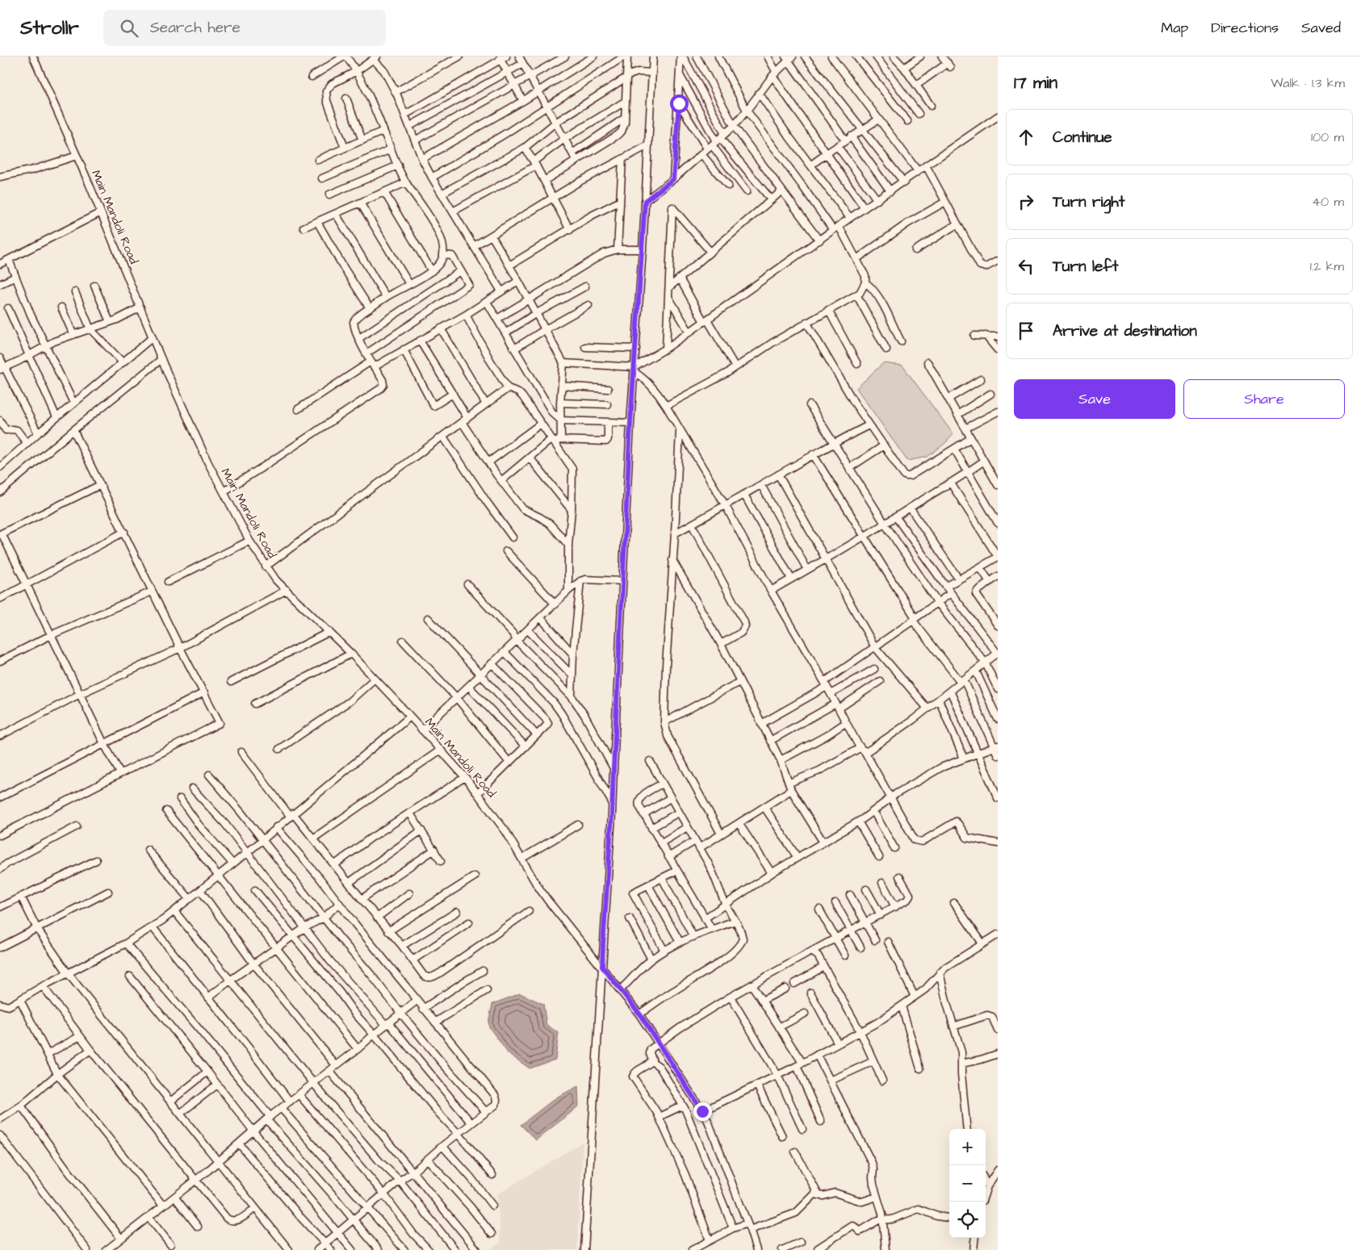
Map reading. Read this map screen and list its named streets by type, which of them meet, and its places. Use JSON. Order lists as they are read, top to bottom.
{
  "streets": {
    "street": ["Main Mandoli Road"]
  },
  "page": {
    "header": "Strollr",
    "search": "Search here",
    "nav": ["Map", "Directions", "Saved"],
    "heading": ["17 min", "Walk · 1.3 km"],
    "list": [
      ["Continue", "100 m"],
      ["Turn right", "40 m"],
      ["Turn left", "1.2 km"],
      "Arrive at destination"
    ],
    "buttons": ["Save", "Share"],
    "map_buttons": ["+", "−"]
  }
}
